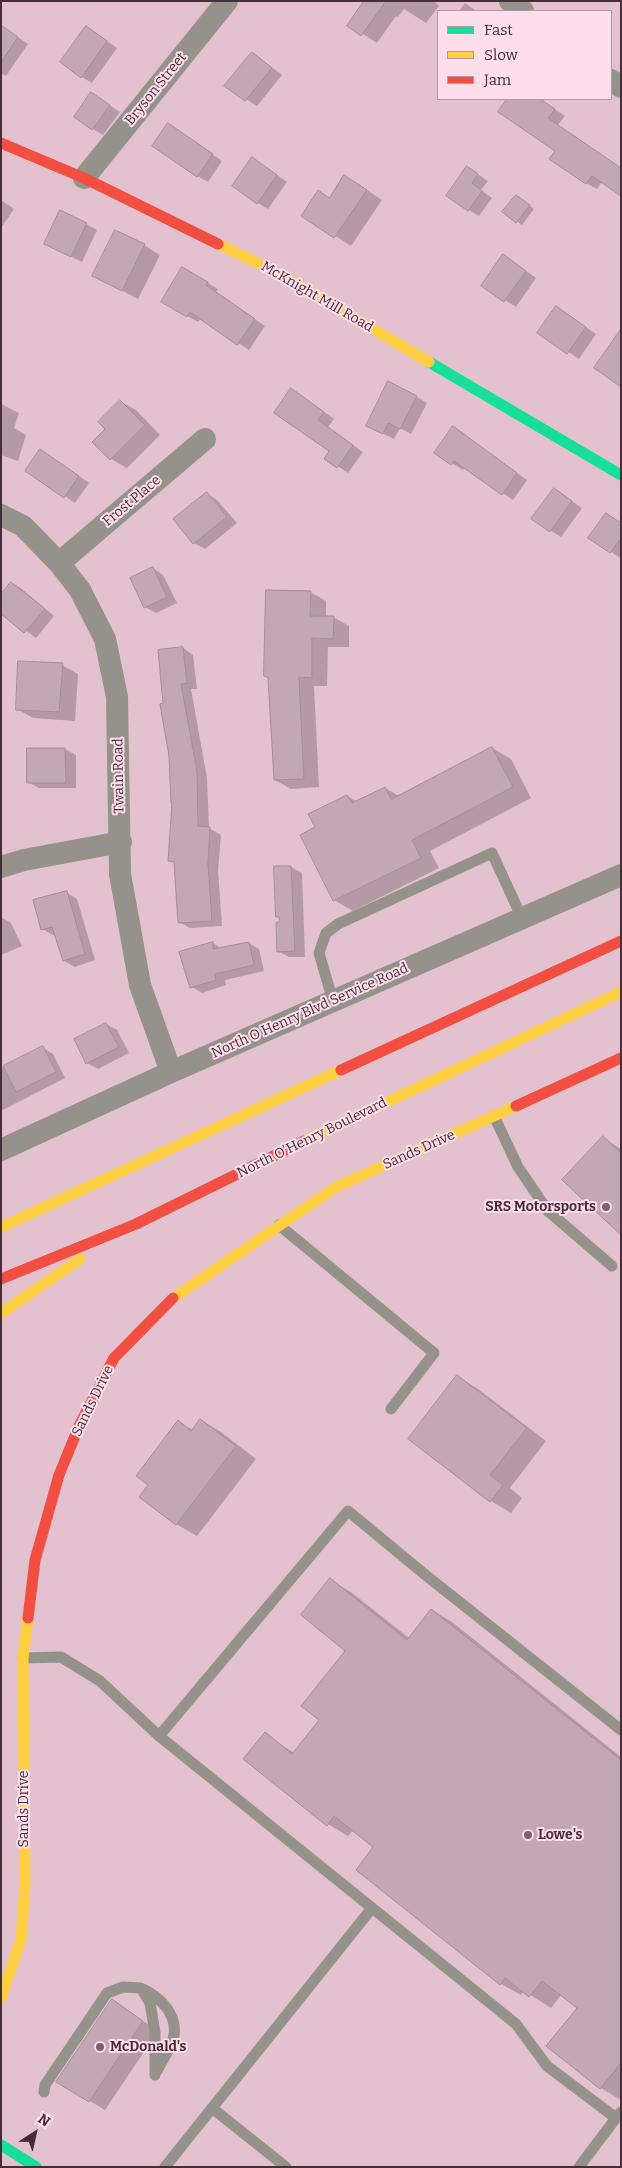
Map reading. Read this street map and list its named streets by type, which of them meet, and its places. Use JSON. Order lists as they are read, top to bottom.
{
  "streets": {
    "main road": ["McKnight Mill Road", "North O'Henry Boulevard", "Sands Drive"],
    "street": [
      "Bryson Street",
      "Frost Place",
      "Twain Road",
      "North O Henry Blvd Service Road"
    ]
  },
  "crossings": [
    ["Bryson Street", "McKnight Mill Road"],
    ["Frost Place", "Twain Road"],
    ["Twain Road", "North O Henry Blvd Service Road"]
  ],
  "places": ["SRS Motorsports", "Lowe's", "McDonald's"],
  "legend": ["Fast", "Slow", "Jam"],
  "north": "top right"
}
